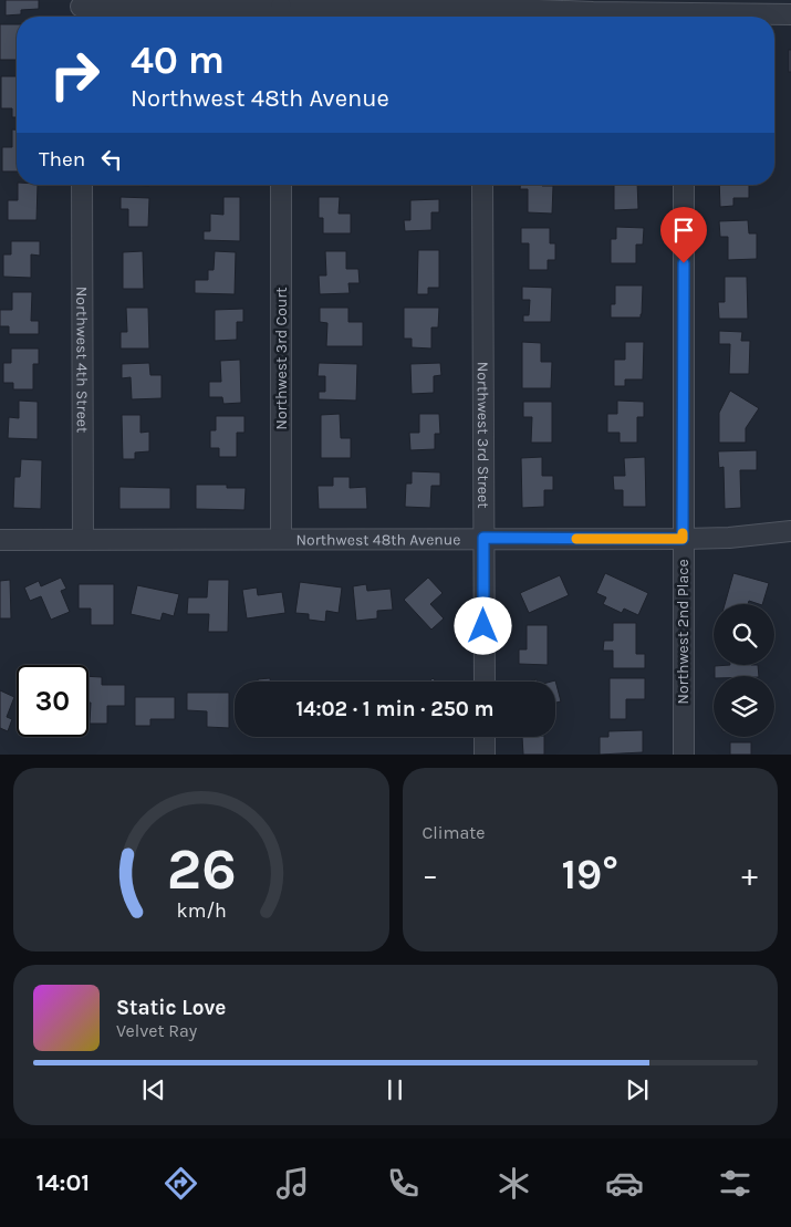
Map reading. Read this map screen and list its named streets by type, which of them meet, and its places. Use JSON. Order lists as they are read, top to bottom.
{
  "streets": {
    "street": [
      "Northwest 4th Street",
      "Northwest 3rd Court",
      "Northwest 3rd Street",
      "Northwest 48th Avenue",
      "Northwest 2nd Place"
    ]
  },
  "crossings": [
    ["Northwest 4th Street", "Northwest 48th Avenue"],
    ["Northwest 3rd Court", "Northwest 48th Avenue"],
    ["Northwest 3rd Street", "Northwest 48th Avenue"],
    ["Northwest 48th Avenue", "Northwest 2nd Place"]
  ],
  "page": {
    "turn": ["40 m", "Northwest 48th Avenue"],
    "then": "Then",
    "limit": "30",
    "trip": "14:02 · 1 min · 250 m",
    "tile": "Climate",
    "heat": ["−", "19°", "+"],
    "song": ["Static Love", "Velvet Ray"],
    "tabs": "14:01",
    "gauge": ["26", "km/h"]
  }
}
